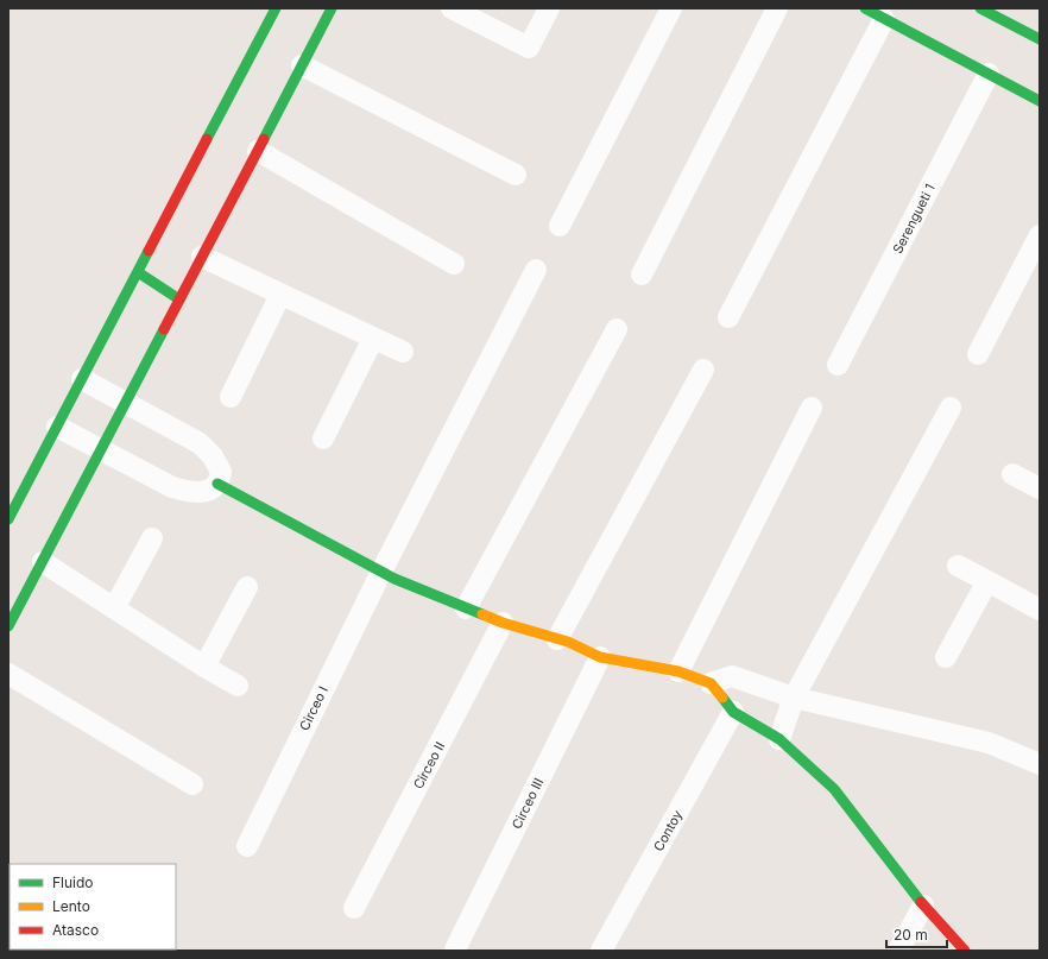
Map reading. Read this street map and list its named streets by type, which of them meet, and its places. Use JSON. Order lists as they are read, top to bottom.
{
  "streets": {
    "street": [
      "Serengueti 1",
      "Circeo I",
      "Circeo II",
      "Circeo III",
      "Contoy"
    ]
  },
  "legend": ["Fluido", "Lento", "Atasco"],
  "scale_bar": "20 m"
}
